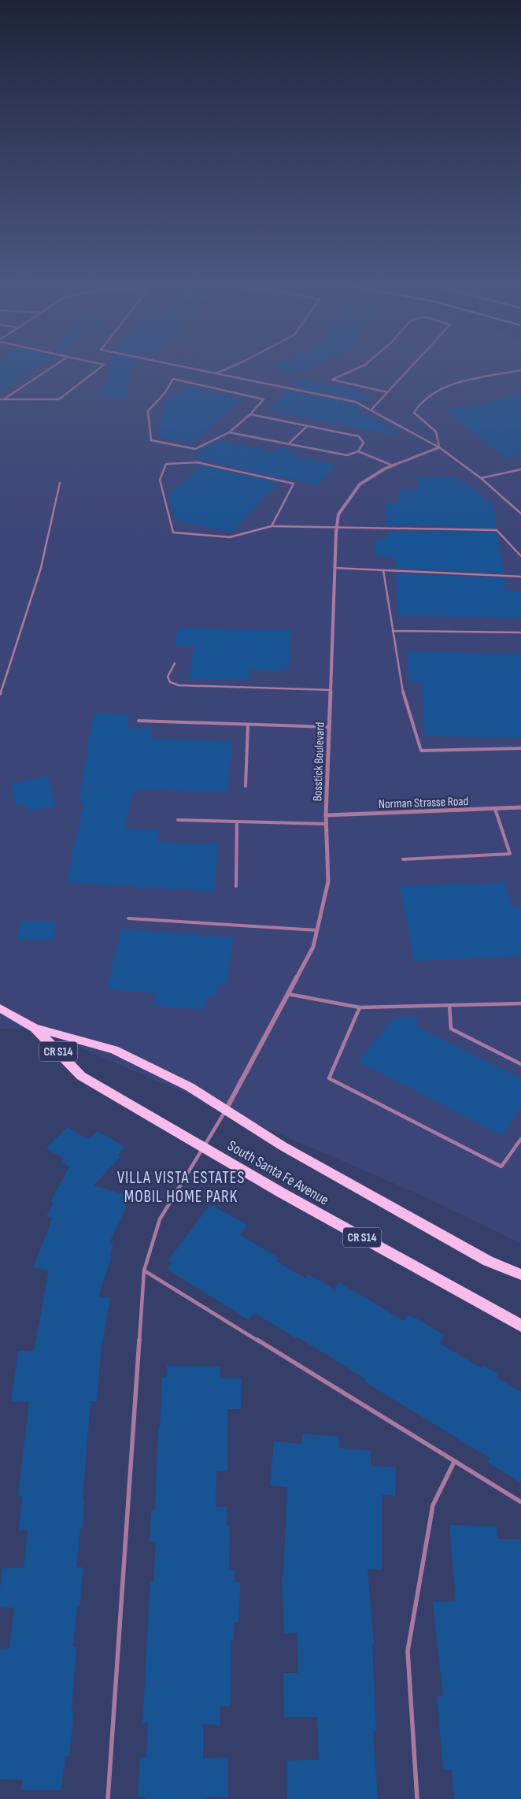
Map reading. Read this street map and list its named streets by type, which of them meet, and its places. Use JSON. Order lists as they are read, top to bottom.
{
  "streets": {
    "main road": ["CR S14", "South Santa Fe Avenue"],
    "street": ["Bosstick Boulevard", "Norman Strasse Road"]
  },
  "crossings": [
    ["Bosstick Boulevard", "Norman Strasse Road"],
    ["Bosstick Boulevard", "South Santa Fe Avenue"]
  ],
  "districts": ["VILLA VISTA ESTATES MOBIL HOME PARK"]
}
